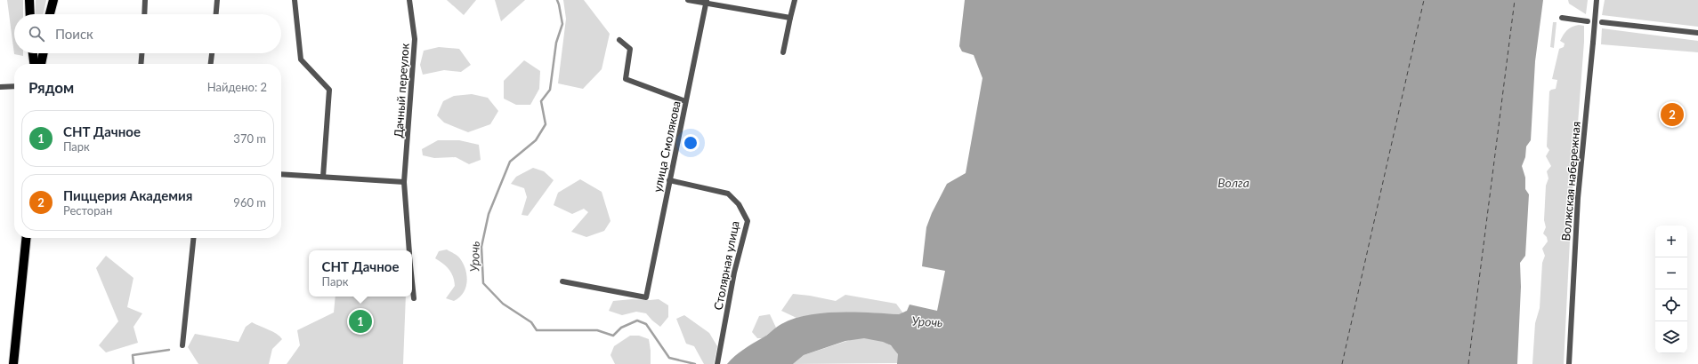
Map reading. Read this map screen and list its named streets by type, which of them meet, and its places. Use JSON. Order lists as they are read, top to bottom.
{
  "streets": {
    "street": [
      "Дачный переулок",
      "улица Смолякова",
      "Волжская набережная",
      "Столярная улица"
    ]
  },
  "crossings": [
    ["улица Смолякова", "Столярная улица"]
  ],
  "water": ["Волга", "Урочь"],
  "page": {
    "search": "Поиск",
    "heading": ["Рядом", "Найдено: 2"],
    "pins": ["2", "1"],
    "list": [
      {
        "mark": "1",
        "name": "СНТ Дачное",
        "note": "Парк",
        "value": "370 m"
      },
      {
        "mark": "2",
        "name": "Пиццерия Академия",
        "note": "Ресторан",
        "value": "960 m"
      }
    ],
    "map_buttons": ["+", "−"],
    "popup": ["СНТ Дачное", "Парк"]
  }
}
